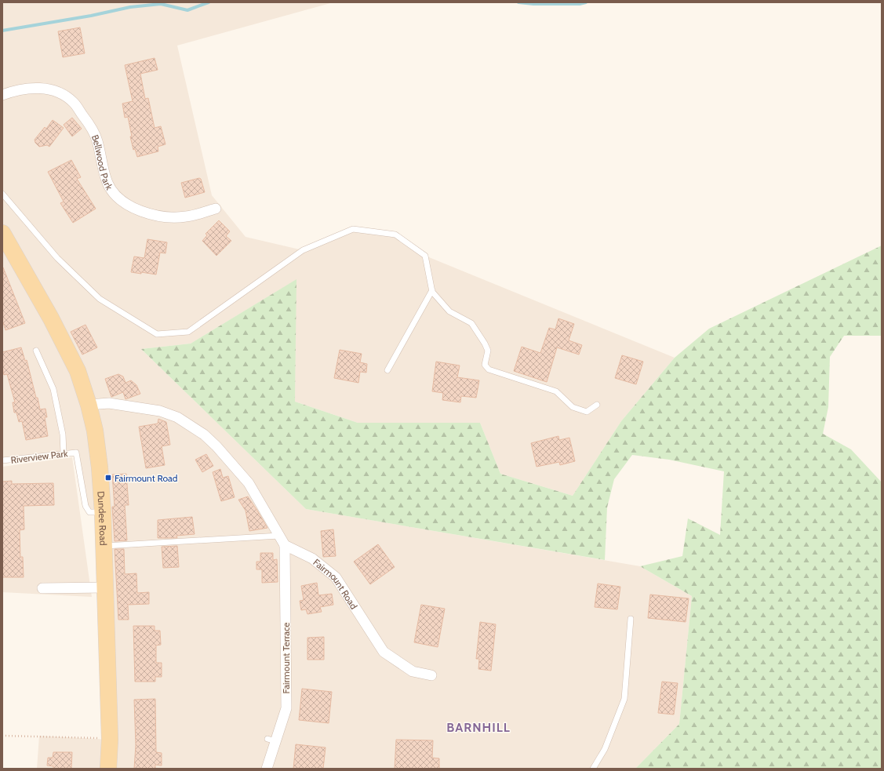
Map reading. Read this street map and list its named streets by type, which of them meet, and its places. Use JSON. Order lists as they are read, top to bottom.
{
  "streets": {
    "main road": ["Dundee Road"],
    "street": ["Bellwood Park", "Fairmount Road", "Fairmount Terrace"],
    "lane": ["Riverview Park"]
  },
  "crossings": [
    ["Riverview Park", "Dundee Road"],
    ["Fairmount Road", "Fairmount Terrace"]
  ],
  "districts": ["BARNHILL"],
  "places": {
    "transit": ["Fairmount Road"]
  }
}
